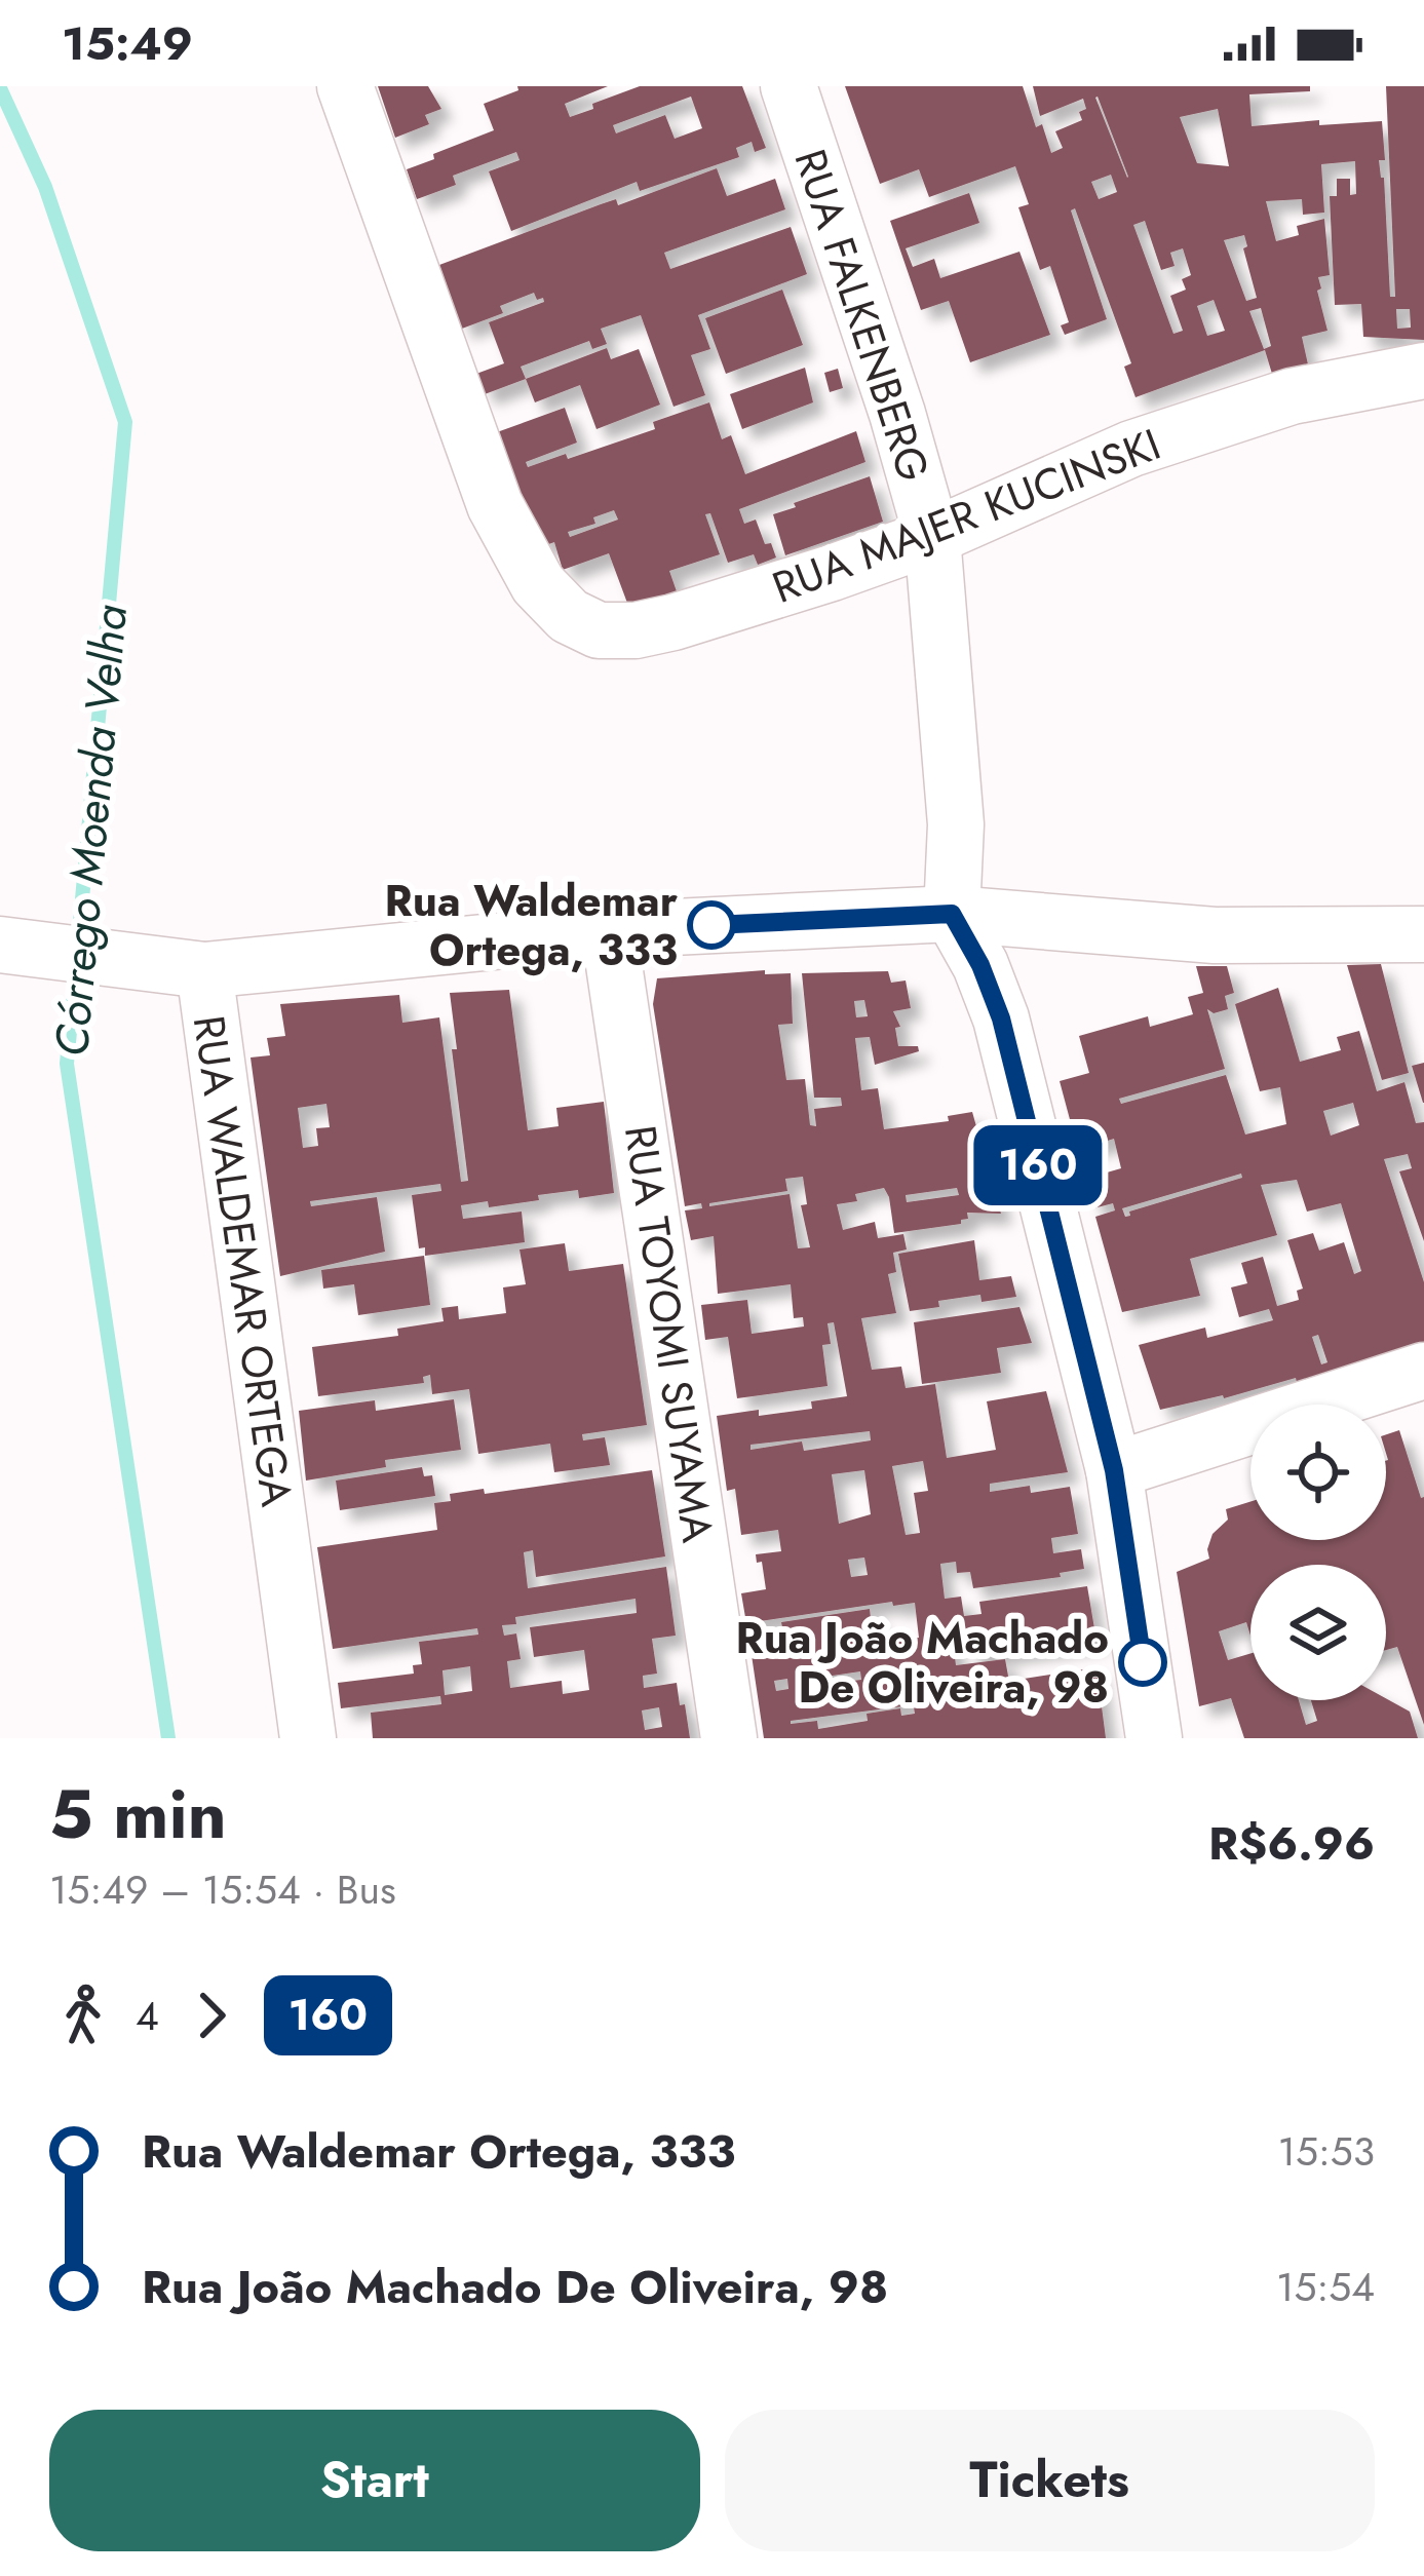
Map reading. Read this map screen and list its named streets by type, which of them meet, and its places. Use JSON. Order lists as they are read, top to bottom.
{
  "streets": {
    "street": [
      "RUA FALKENBERG",
      "RUA MAJER KUCINSKI",
      "RUA WALDEMAR ORTEGA",
      "RUA TOYOMI SUYAMA"
    ]
  },
  "crossings": [
    ["RUA FALKENBERG", "RUA MAJER KUCINSKI"],
    ["RUA FALKENBERG", "RUA WALDEMAR ORTEGA"],
    ["RUA WALDEMAR ORTEGA", "RUA TOYOMI SUYAMA"]
  ],
  "water": ["Córrego Moenda Velha"],
  "places": ["Rua Waldemar Ortega, 333", "Rua João Machado De Oliveira, 98"],
  "lines": ["bus line 160"],
  "page": {
    "status": "15:49",
    "on_map": "160",
    "heading": ["5 min", "15:49 – 15:54 · Bus", "R$6.96"],
    "legs": ["4", "160"],
    "list": [
      {
        "name": "Rua Waldemar Ortega, 333",
        "value": "15:53"
      },
      {
        "name": "Rua João Machado De Oliveira, 98",
        "value": "15:54"
      }
    ],
    "buttons": ["Start", "Tickets"]
  }
}
